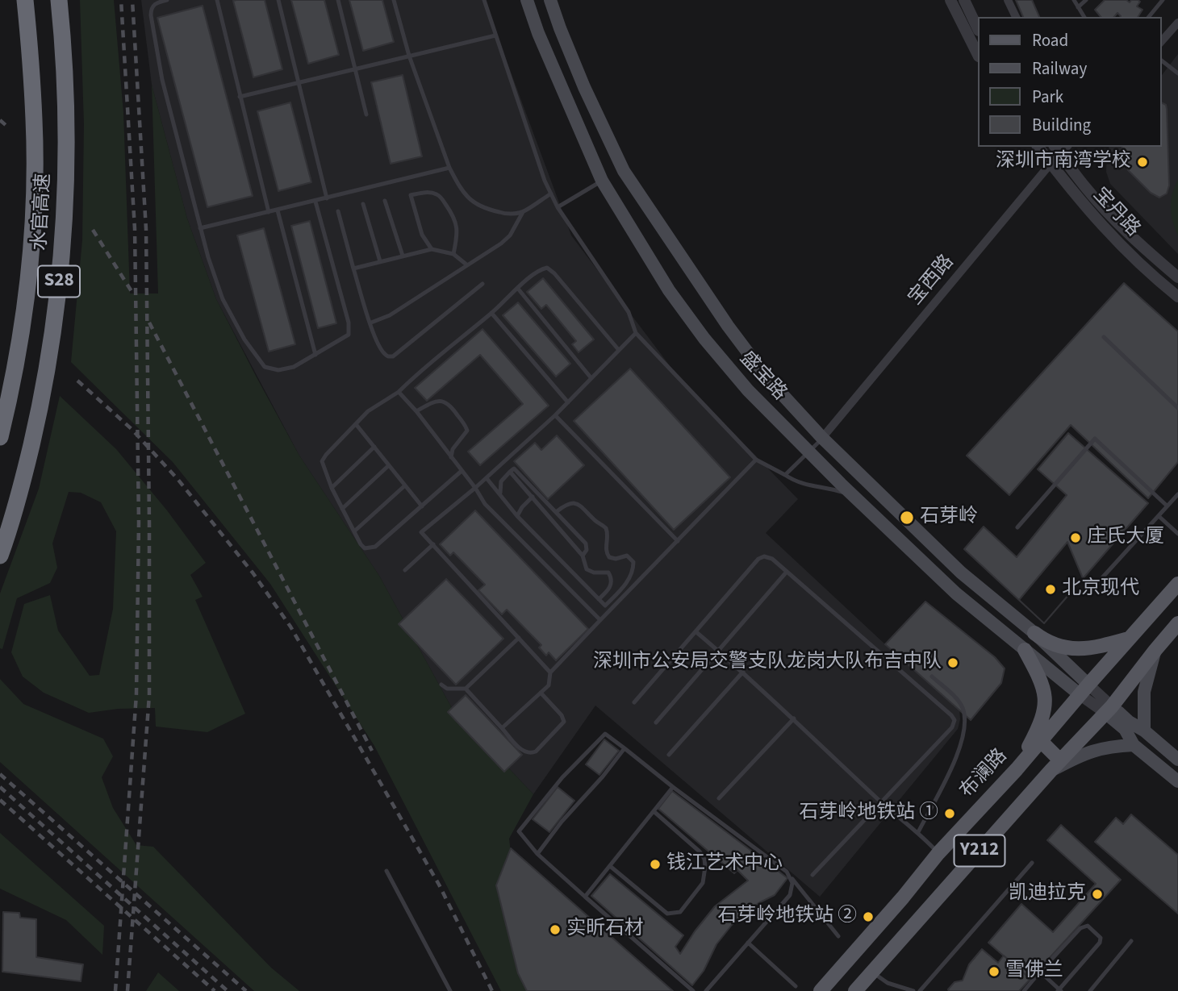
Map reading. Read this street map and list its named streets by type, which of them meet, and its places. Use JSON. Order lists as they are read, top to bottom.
{
  "streets": {
    "highway": ["水官高速", "S28"],
    "main road": ["盛宝路", "布澜路", "Y212"],
    "street": ["宝丹路", "宝西路"]
  },
  "crossings": [
    ["宝丹路", "宝西路"],
    ["宝西路", "盛宝路"],
    ["盛宝路", "布澜路"]
  ],
  "places": [
    "深圳市南湾学校",
    "石芽岭",
    "庄氏大厦",
    "北京现代",
    "深圳市公安局交警支队龙岗大队布吉中队",
    "石芽岭地铁站 ①",
    "钱江艺术中心",
    "凯迪拉克",
    "石芽岭地铁站 ②",
    "实昕石材",
    "雪佛兰"
  ],
  "legend": [
    "Road",
    "Railway",
    "Park",
    "Building"
  ]
}
